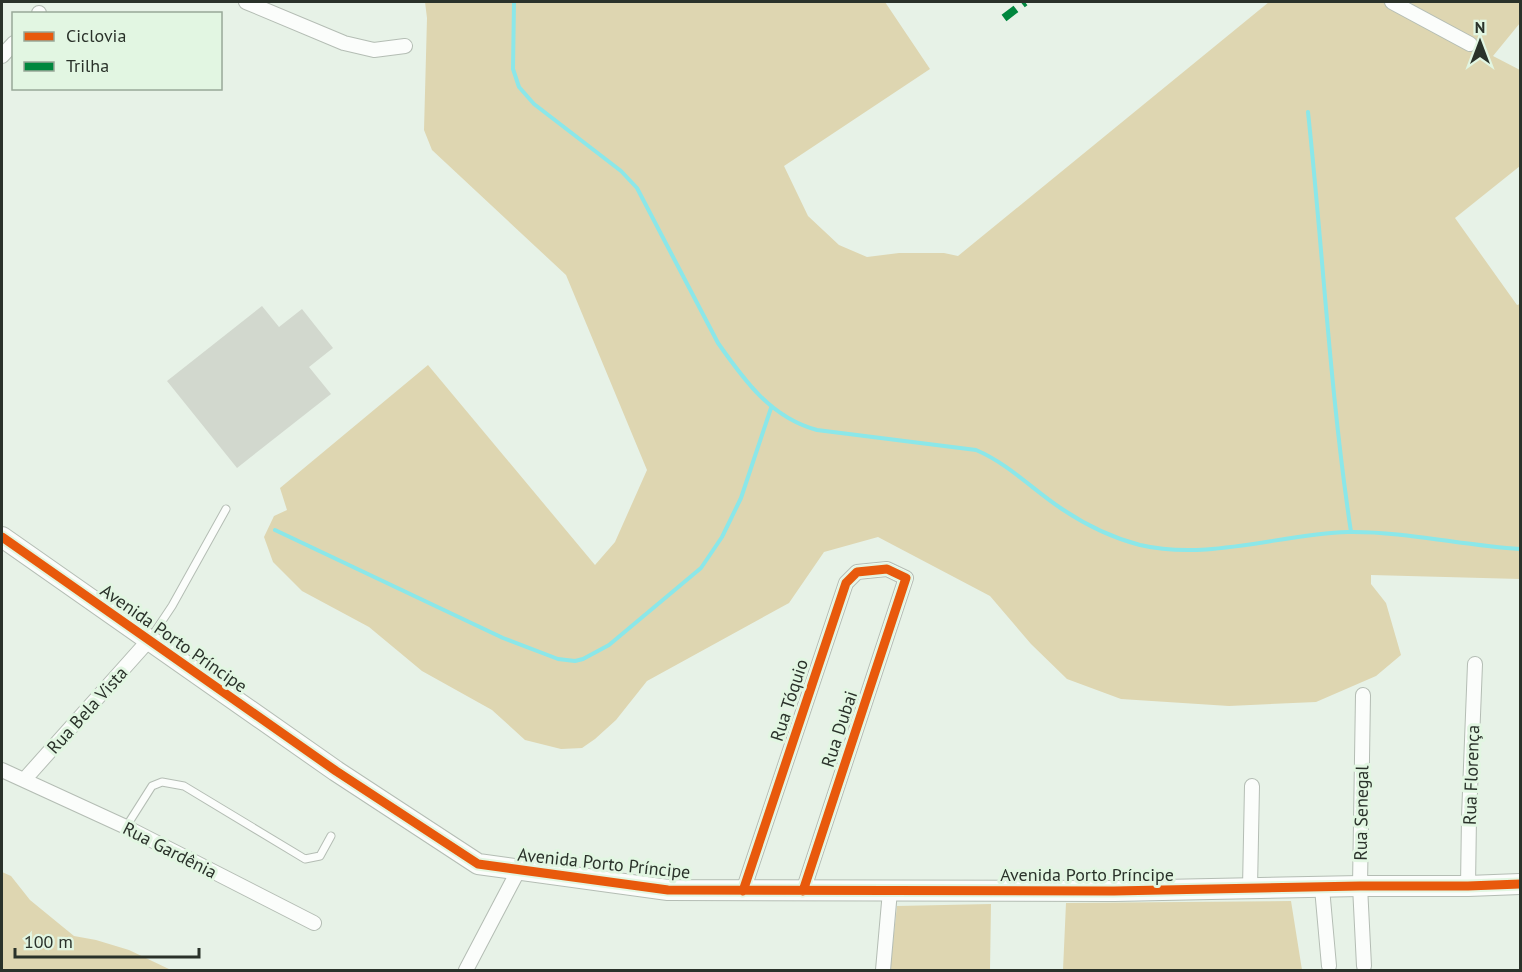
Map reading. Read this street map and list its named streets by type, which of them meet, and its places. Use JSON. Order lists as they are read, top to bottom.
{
  "streets": {
    "street": [
      "Avenida Porto Príncipe",
      "Rua Tóquio",
      "Rua Bela Vista",
      "Rua Dubai",
      "Rua Florença",
      "Rua Senegal",
      "Rua Gardênia"
    ]
  },
  "crossings": [
    ["Avenida Porto Príncipe", "Rua Tóquio"],
    ["Avenida Porto Príncipe", "Rua Bela Vista"],
    ["Avenida Porto Príncipe", "Rua Dubai"],
    ["Avenida Porto Príncipe", "Rua Florença"],
    ["Avenida Porto Príncipe", "Rua Senegal"],
    ["Rua Tóquio", "Rua Dubai"],
    ["Rua Bela Vista", "Rua Gardênia"]
  ],
  "legend": ["Ciclovia", "Trilha"],
  "scale_bar": "100 m",
  "north": "top"
}
